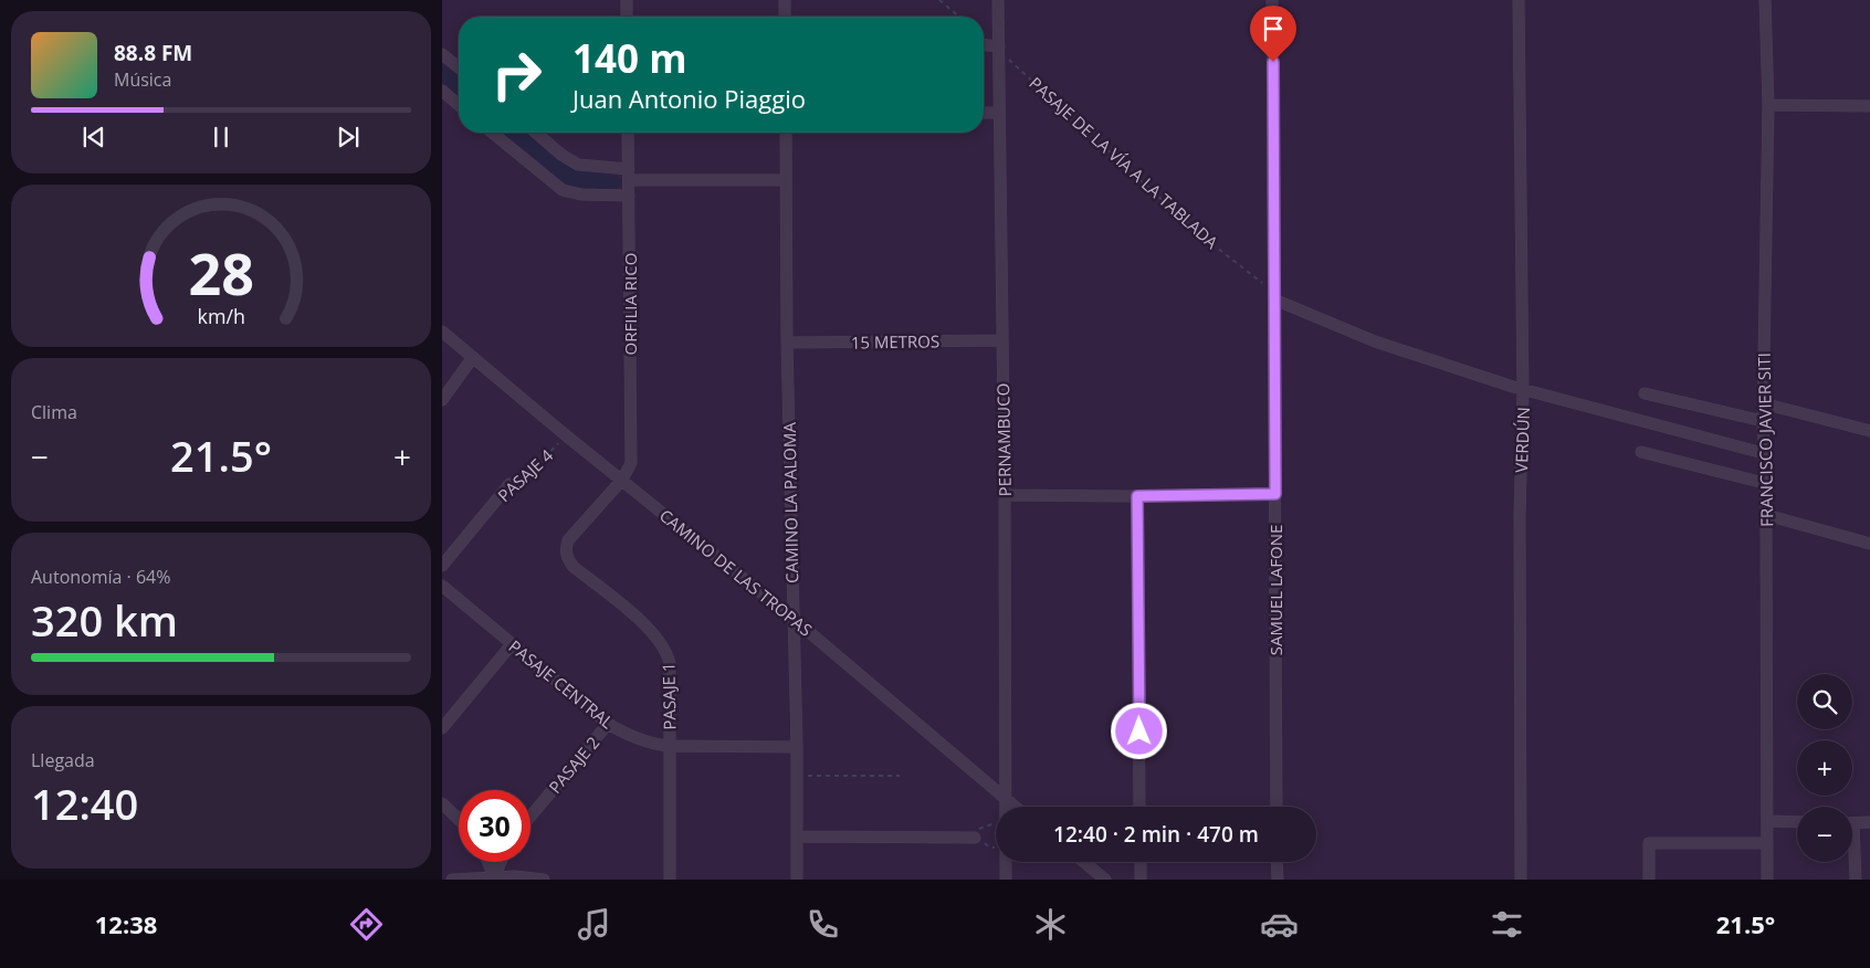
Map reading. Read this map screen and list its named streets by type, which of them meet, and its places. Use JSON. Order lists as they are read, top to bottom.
{
  "streets": {
    "street": [
      "ORFILIA RICO",
      "15 METROS",
      "PERNAMBUCO",
      "VERDÚN",
      "FRANCISCO JAVIER SITI",
      "PASAJE 4",
      "CAMINO LA PALOMA",
      "CAMINO DE LAS TROPAS",
      "SAMUEL LAFONE",
      "PASAJE CENTRAL",
      "PASAJE 1",
      "PASAJE 2"
    ],
    "path": ["PASAJE DE LA VÍA A LA TABLADA"]
  },
  "crossings": [
    ["PASAJE DE LA VÍA A LA TABLADA", "PERNAMBUCO"],
    ["PASAJE DE LA VÍA A LA TABLADA", "SAMUEL LAFONE"],
    ["ORFILIA RICO", "CAMINO DE LAS TROPAS"],
    ["ORFILIA RICO", "PASAJE 1"],
    ["15 METROS", "PERNAMBUCO"],
    ["15 METROS", "CAMINO LA PALOMA"],
    ["PERNAMBUCO", "CAMINO DE LAS TROPAS"],
    ["PASAJE 4", "CAMINO DE LAS TROPAS"],
    ["CAMINO LA PALOMA", "CAMINO DE LAS TROPAS"],
    ["CAMINO LA PALOMA", "PASAJE CENTRAL"],
    ["CAMINO DE LAS TROPAS", "PASAJE 1"],
    ["PASAJE CENTRAL", "PASAJE 1"],
    ["PASAJE CENTRAL", "PASAJE 2"]
  ],
  "page": {
    "turn": ["140 m", "Juan Antonio Piaggio"],
    "song": ["88.8 FM", "Música"],
    "tile": [
      "Clima",
      ["Autonomía · 64%", "320 km"],
      ["Llegada", "12:40"]
    ],
    "heat": ["−", "21.5°", "+"],
    "map_buttons": ["+", "−"],
    "limit": "30",
    "trip": "12:40 · 2 min · 470 m",
    "tabs": ["12:38", "21.5°"],
    "gauge": ["28", "km/h"]
  }
}
